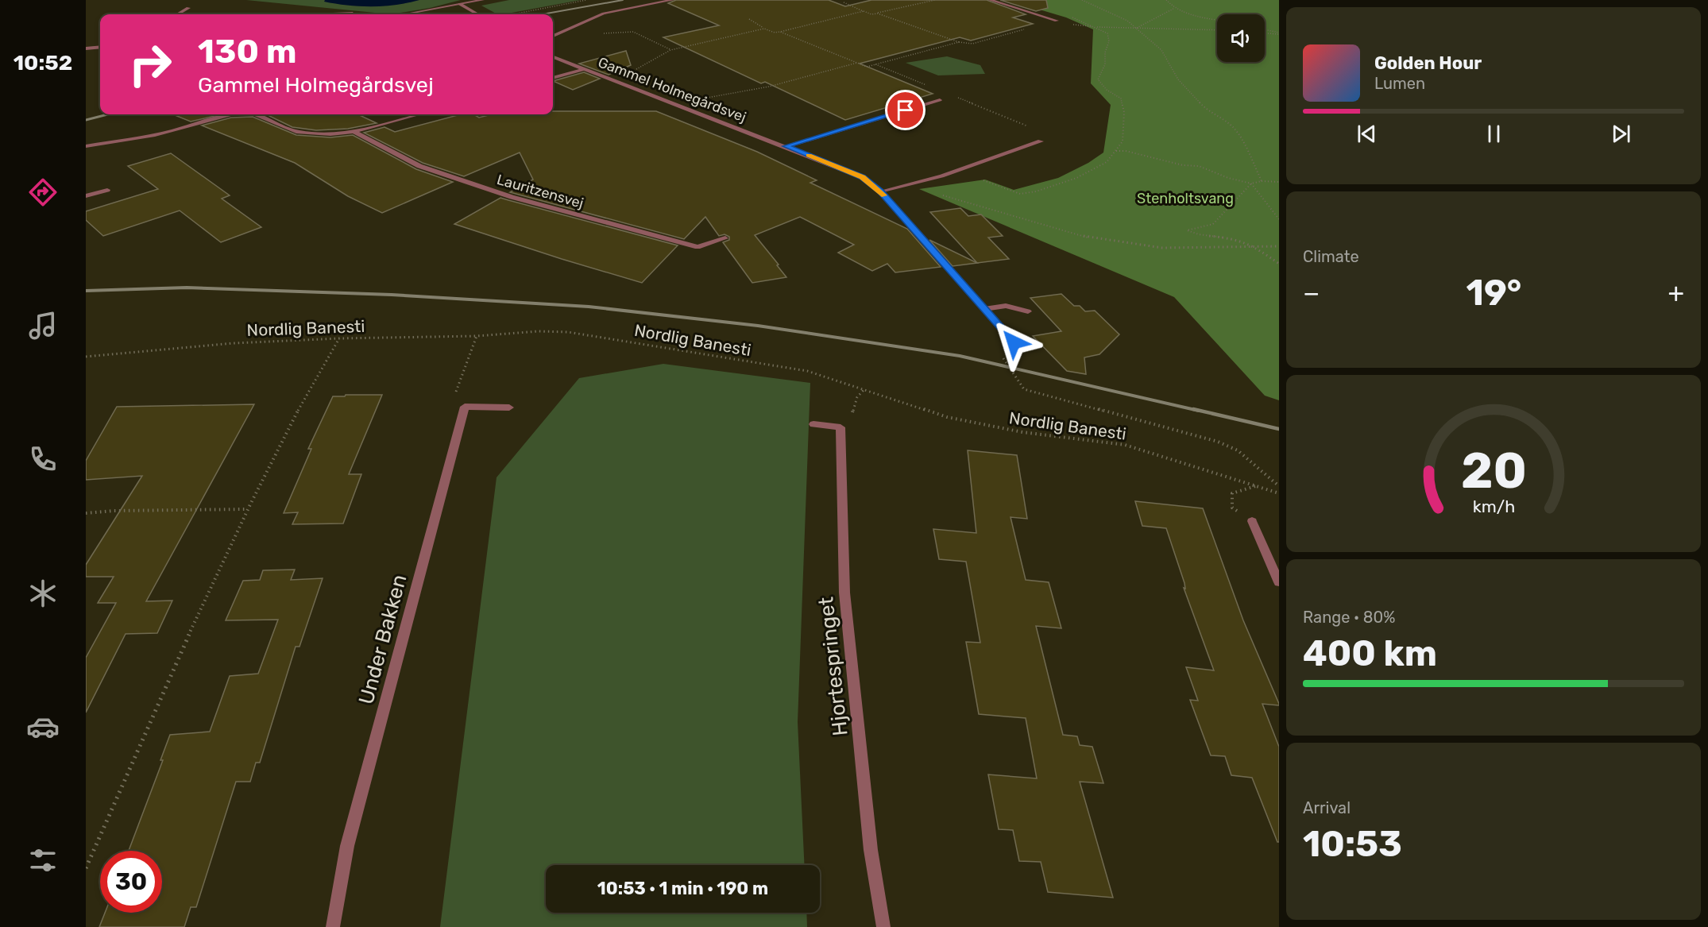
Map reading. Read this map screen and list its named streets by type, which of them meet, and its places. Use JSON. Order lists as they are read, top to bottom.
{
  "streets": {
    "street": [
      "Gammel Holmegårdsvej",
      "Lauritzensvej",
      "Under Bakken",
      "Hjortespringet"
    ],
    "path": ["Nordlig Banesti"]
  },
  "parks": ["Stenholtsvang"],
  "page": {
    "tabs": "10:52",
    "turn": ["130 m", "Gammel Holmegårdsvej"],
    "song": ["Golden Hour", "Lumen"],
    "tile": [
      "Climate",
      ["Range · 80%", "400 km"],
      ["Arrival", "10:53"]
    ],
    "heat": ["−", "19°", "+"],
    "limit": "30",
    "trip": "10:53 · 1 min · 190 m",
    "gauge": ["20", "km/h"]
  }
}
